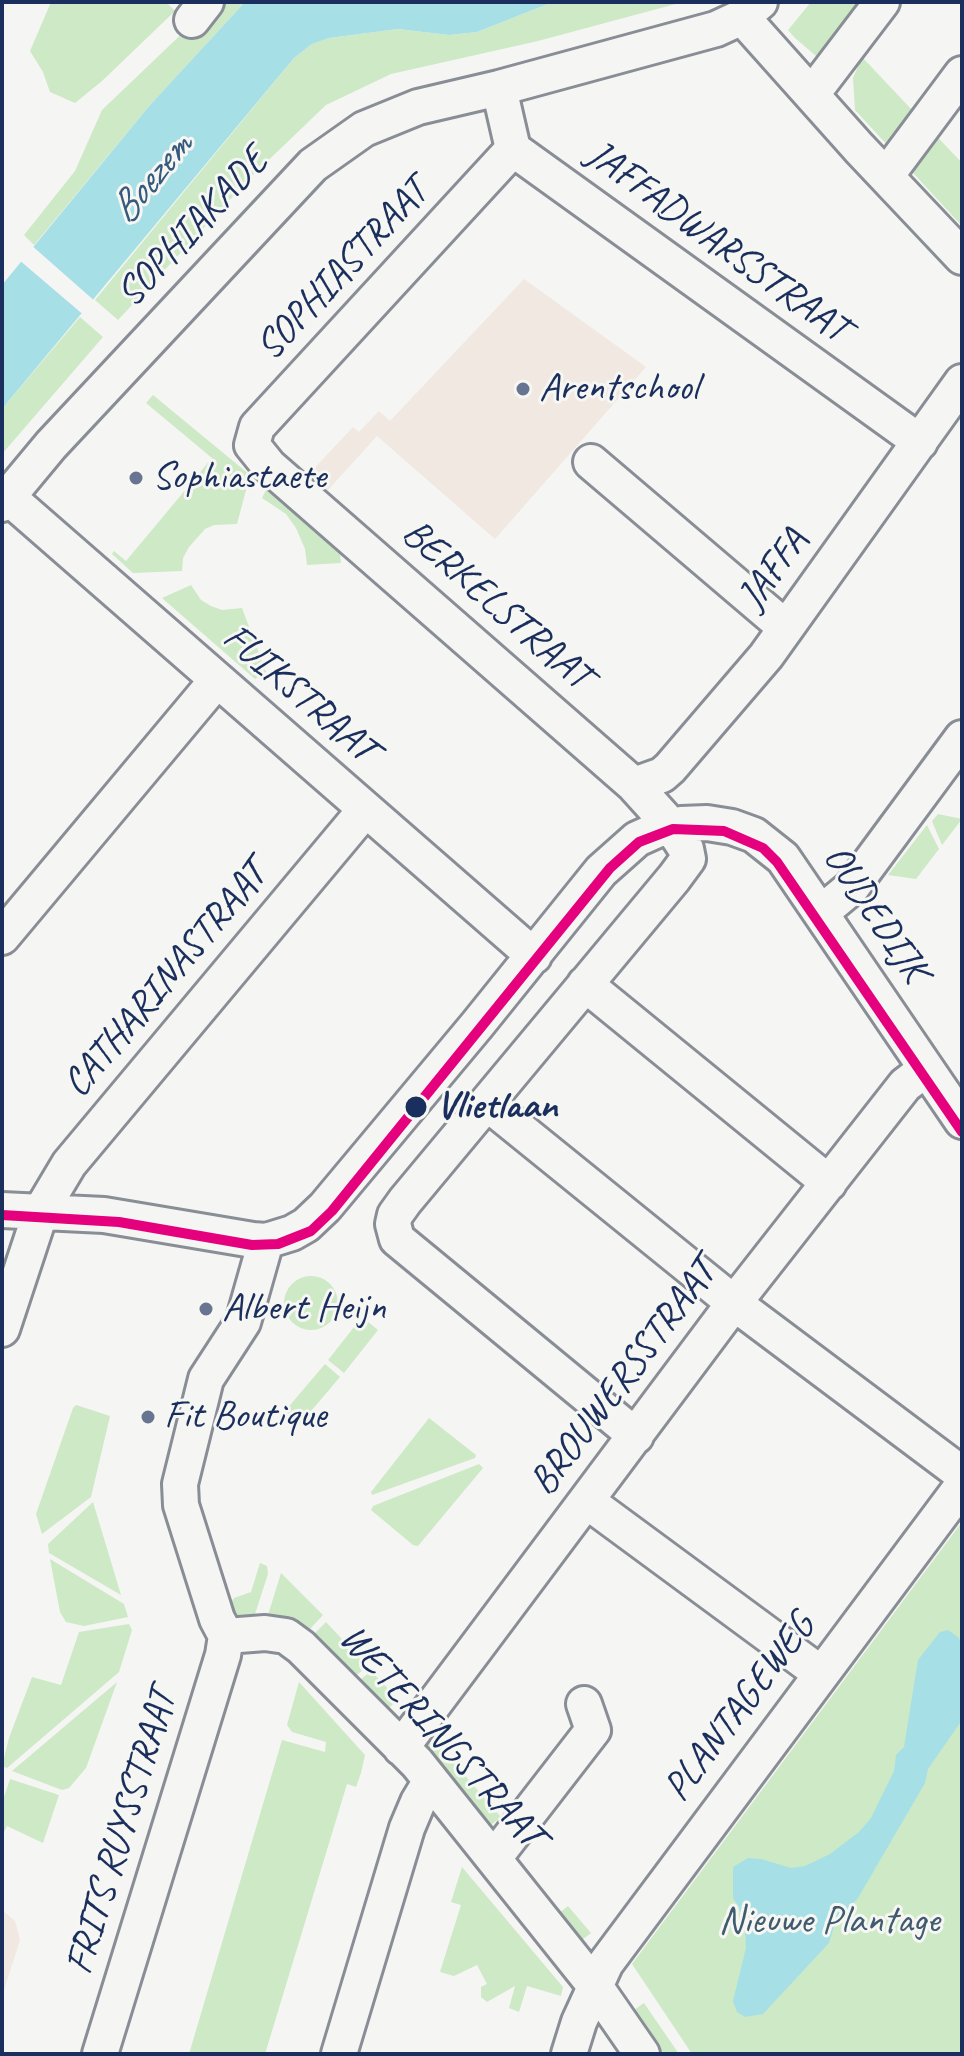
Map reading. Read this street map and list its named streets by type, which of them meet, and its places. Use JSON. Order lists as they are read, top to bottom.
{
  "streets": {
    "street": [
      "SOPHIAKADE",
      "JAFFADWARSSTRAAT",
      "SOPHIASTRAAT",
      "JAFFA",
      "BERKELSTRAAT",
      "FUIKSTRAAT",
      "OUDEDIJK",
      "CATHARINASTRAAT",
      "BROUWERSSTRAAT",
      "PLANTAGEWEG",
      "WETERINGSTRAAT",
      "FRITS RUYSSTRAAT"
    ]
  },
  "crossings": [
    ["SOPHIAKADE", "FUIKSTRAAT"],
    ["JAFFADWARSSTRAAT", "SOPHIASTRAAT"],
    ["JAFFADWARSSTRAAT", "JAFFA"],
    ["SOPHIASTRAAT", "BERKELSTRAAT"],
    ["JAFFA", "BERKELSTRAAT"],
    ["BERKELSTRAAT", "OUDEDIJK"],
    ["FUIKSTRAAT", "CATHARINASTRAAT"],
    ["OUDEDIJK", "BROUWERSSTRAAT"],
    ["BROUWERSSTRAAT", "WETERINGSTRAAT"],
    ["PLANTAGEWEG", "WETERINGSTRAAT"],
    ["WETERINGSTRAAT", "FRITS RUYSSTRAAT"]
  ],
  "water": ["Boezem"],
  "parks": ["Nieuwe Plantage"],
  "places": [
    "Arentschool",
    "Sophiastaete",
    "Vlietlaan",
    "Albert Heijn",
    "Fit Boutique"
  ]
}
